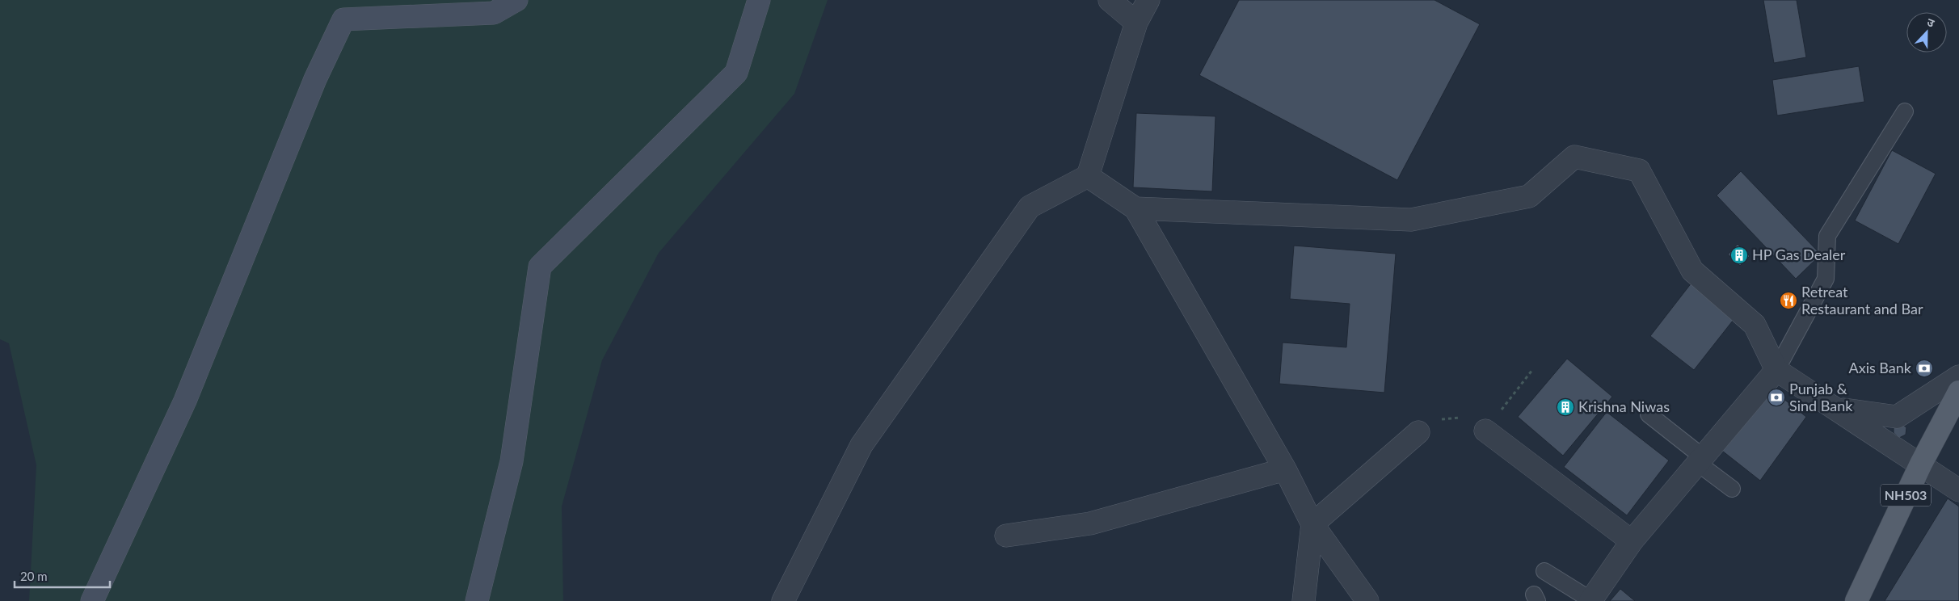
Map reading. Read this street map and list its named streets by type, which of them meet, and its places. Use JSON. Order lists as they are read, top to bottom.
{
  "streets": {
    "main road": ["NH503"]
  },
  "places": {
    "building": ["HP Gas Dealer", "Krishna Niwas"],
    "restaurant": ["Retreat Restaurant and Bar"],
    "bank": ["Axis Bank", "Punjab & Sind Bank"]
  },
  "scale_bar": "20 m",
  "north": "top"
}
